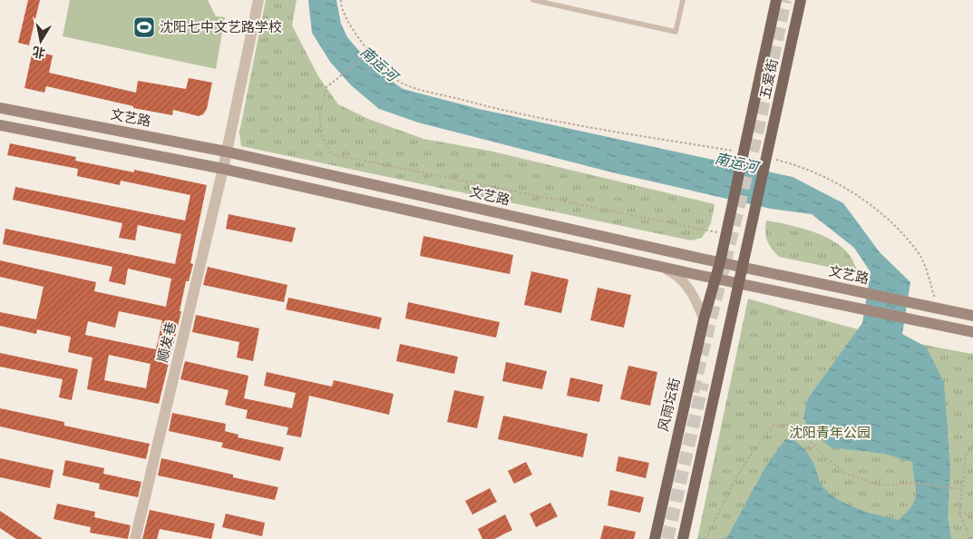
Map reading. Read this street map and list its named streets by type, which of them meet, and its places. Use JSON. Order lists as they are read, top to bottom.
{
  "streets": {
    "main road": ["五爱街", "文艺路", "风雨坛街"],
    "street": ["顺发巷"]
  },
  "crossings": [
    ["五爱街", "文艺路"],
    ["五爱街", "风雨坛街"],
    ["文艺路", "顺发巷"],
    ["文艺路", "风雨坛街"]
  ],
  "water": ["南运河"],
  "parks": ["沈阳青年公园"],
  "places": {
    "sports": ["沈阳七中文艺路学校"]
  },
  "north": "bottom"
}
